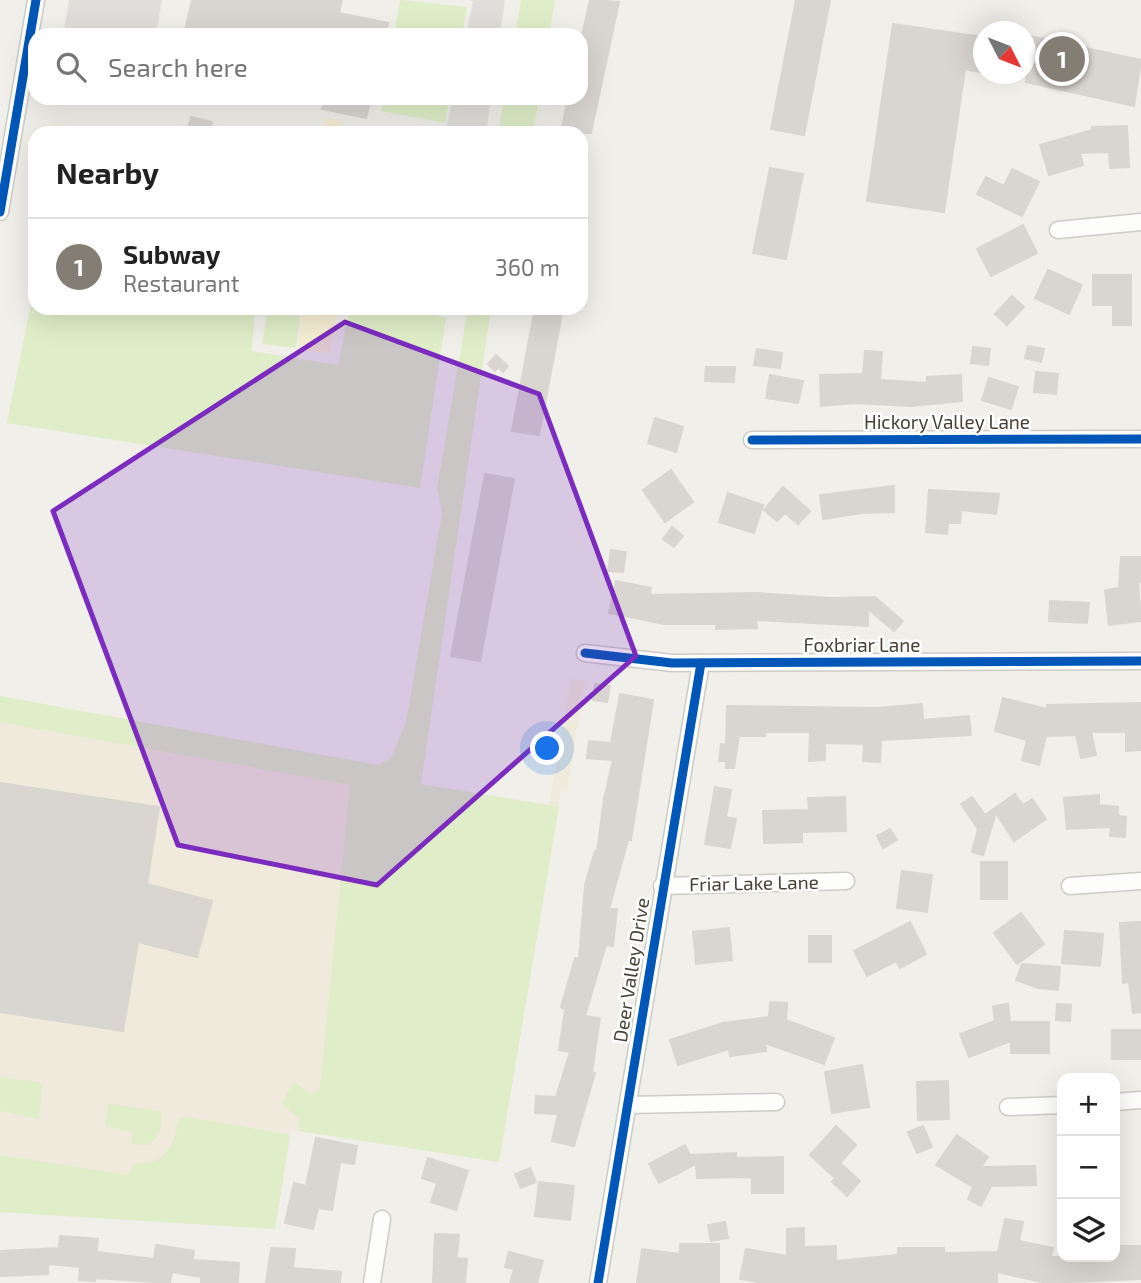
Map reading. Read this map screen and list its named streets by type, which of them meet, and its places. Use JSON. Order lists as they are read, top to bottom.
{
  "streets": {
    "street": [
      "Hickory Valley Lane",
      "Foxbriar Lane",
      "Friar Lake Lane",
      "Deer Valley Drive"
    ]
  },
  "crossings": [
    ["Foxbriar Lane", "Deer Valley Drive"],
    ["Friar Lake Lane", "Deer Valley Drive"]
  ],
  "north": "bottom right",
  "page": {
    "search": "Search here",
    "pins": "1",
    "heading": "Nearby",
    "list": [
      {
        "mark": "1",
        "name": "Subway",
        "note": "Restaurant",
        "value": "360 m"
      }
    ],
    "map_buttons": ["+", "−"]
  }
}
